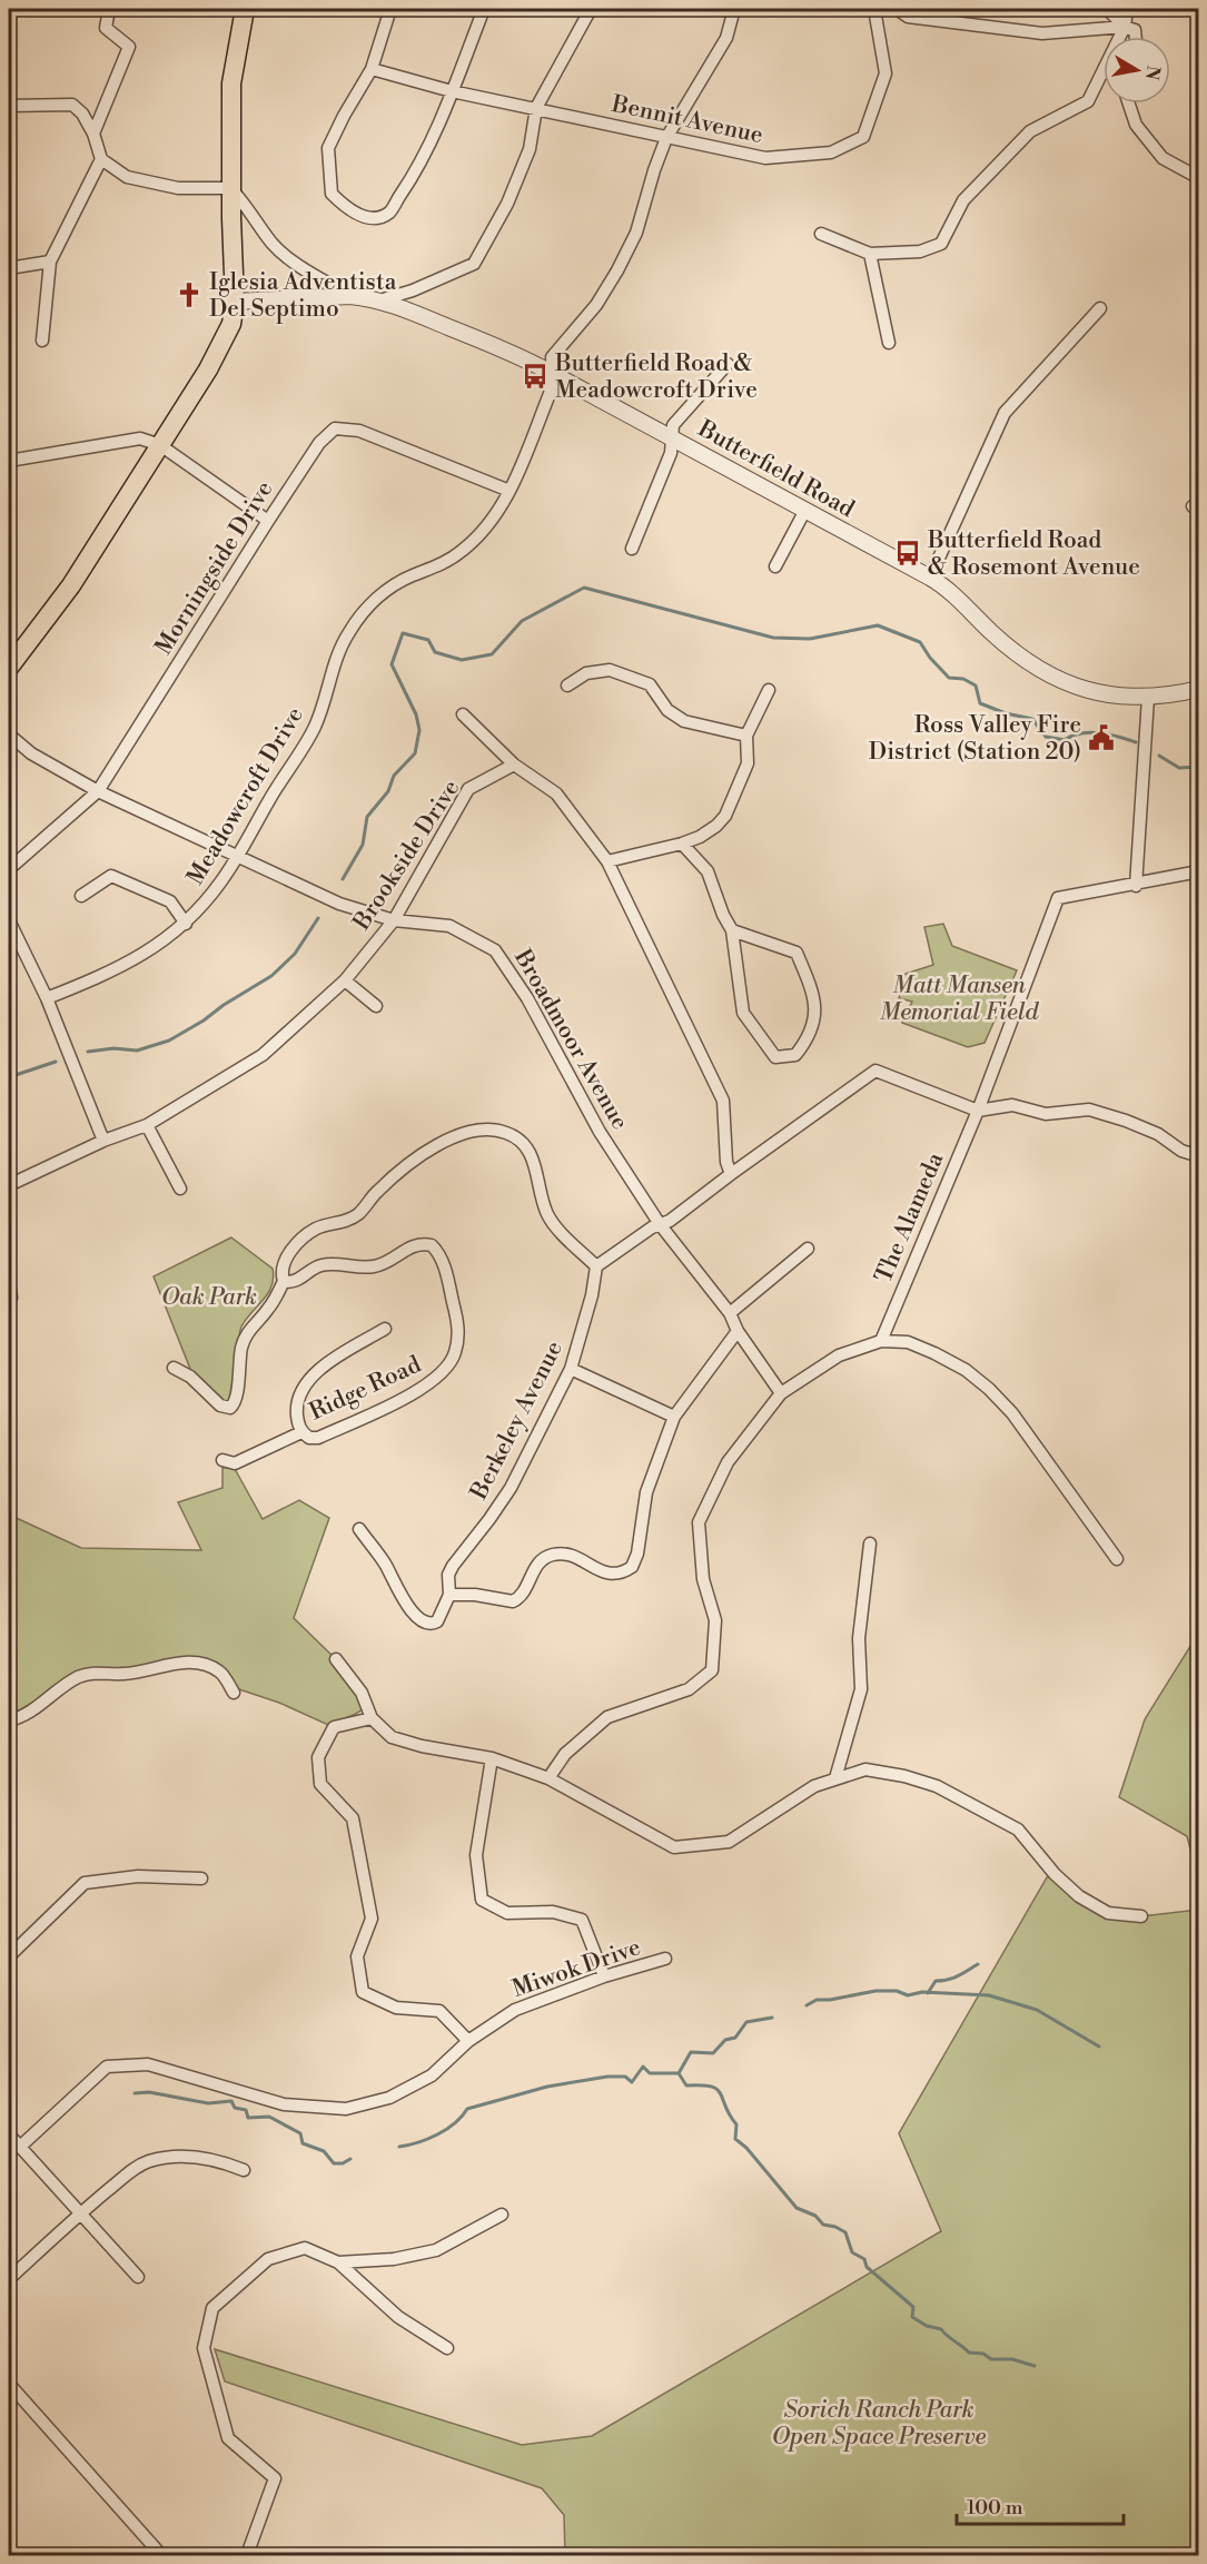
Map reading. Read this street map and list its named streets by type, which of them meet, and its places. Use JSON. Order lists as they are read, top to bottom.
{
  "streets": {
    "street": [
      "Bennit Avenue",
      "Butterfield Road",
      "Morningside Drive",
      "Meadowcroft Drive",
      "Brookside Drive",
      "Broadmoor Avenue",
      "The Alameda",
      "Ridge Road",
      "Berkeley Avenue",
      "Miwok Drive"
    ]
  },
  "crossings": [
    ["Bennit Avenue", "Meadowcroft Drive"],
    ["Butterfield Road", "Meadowcroft Drive"],
    ["Morningside Drive", "Meadowcroft Drive"],
    ["Morningside Drive", "Broadmoor Avenue"],
    ["Meadowcroft Drive", "Broadmoor Avenue"],
    ["Brookside Drive", "Broadmoor Avenue"]
  ],
  "parks": ["Matt Mansen Memorial Field", "Oak Park", "Sorich Ranch Park Open Space Preserve"],
  "places": {
    "church": ["Iglesia Adventista Del Septimo"],
    "bus stop": ["Butterfield Road & Meadowcroft Drive", "Butterfield Road & Rosemont Avenue"],
    "public building": ["Ross Valley Fire District (Station 20)"]
  },
  "scale_bar": "100 m",
  "north": "right"
}
